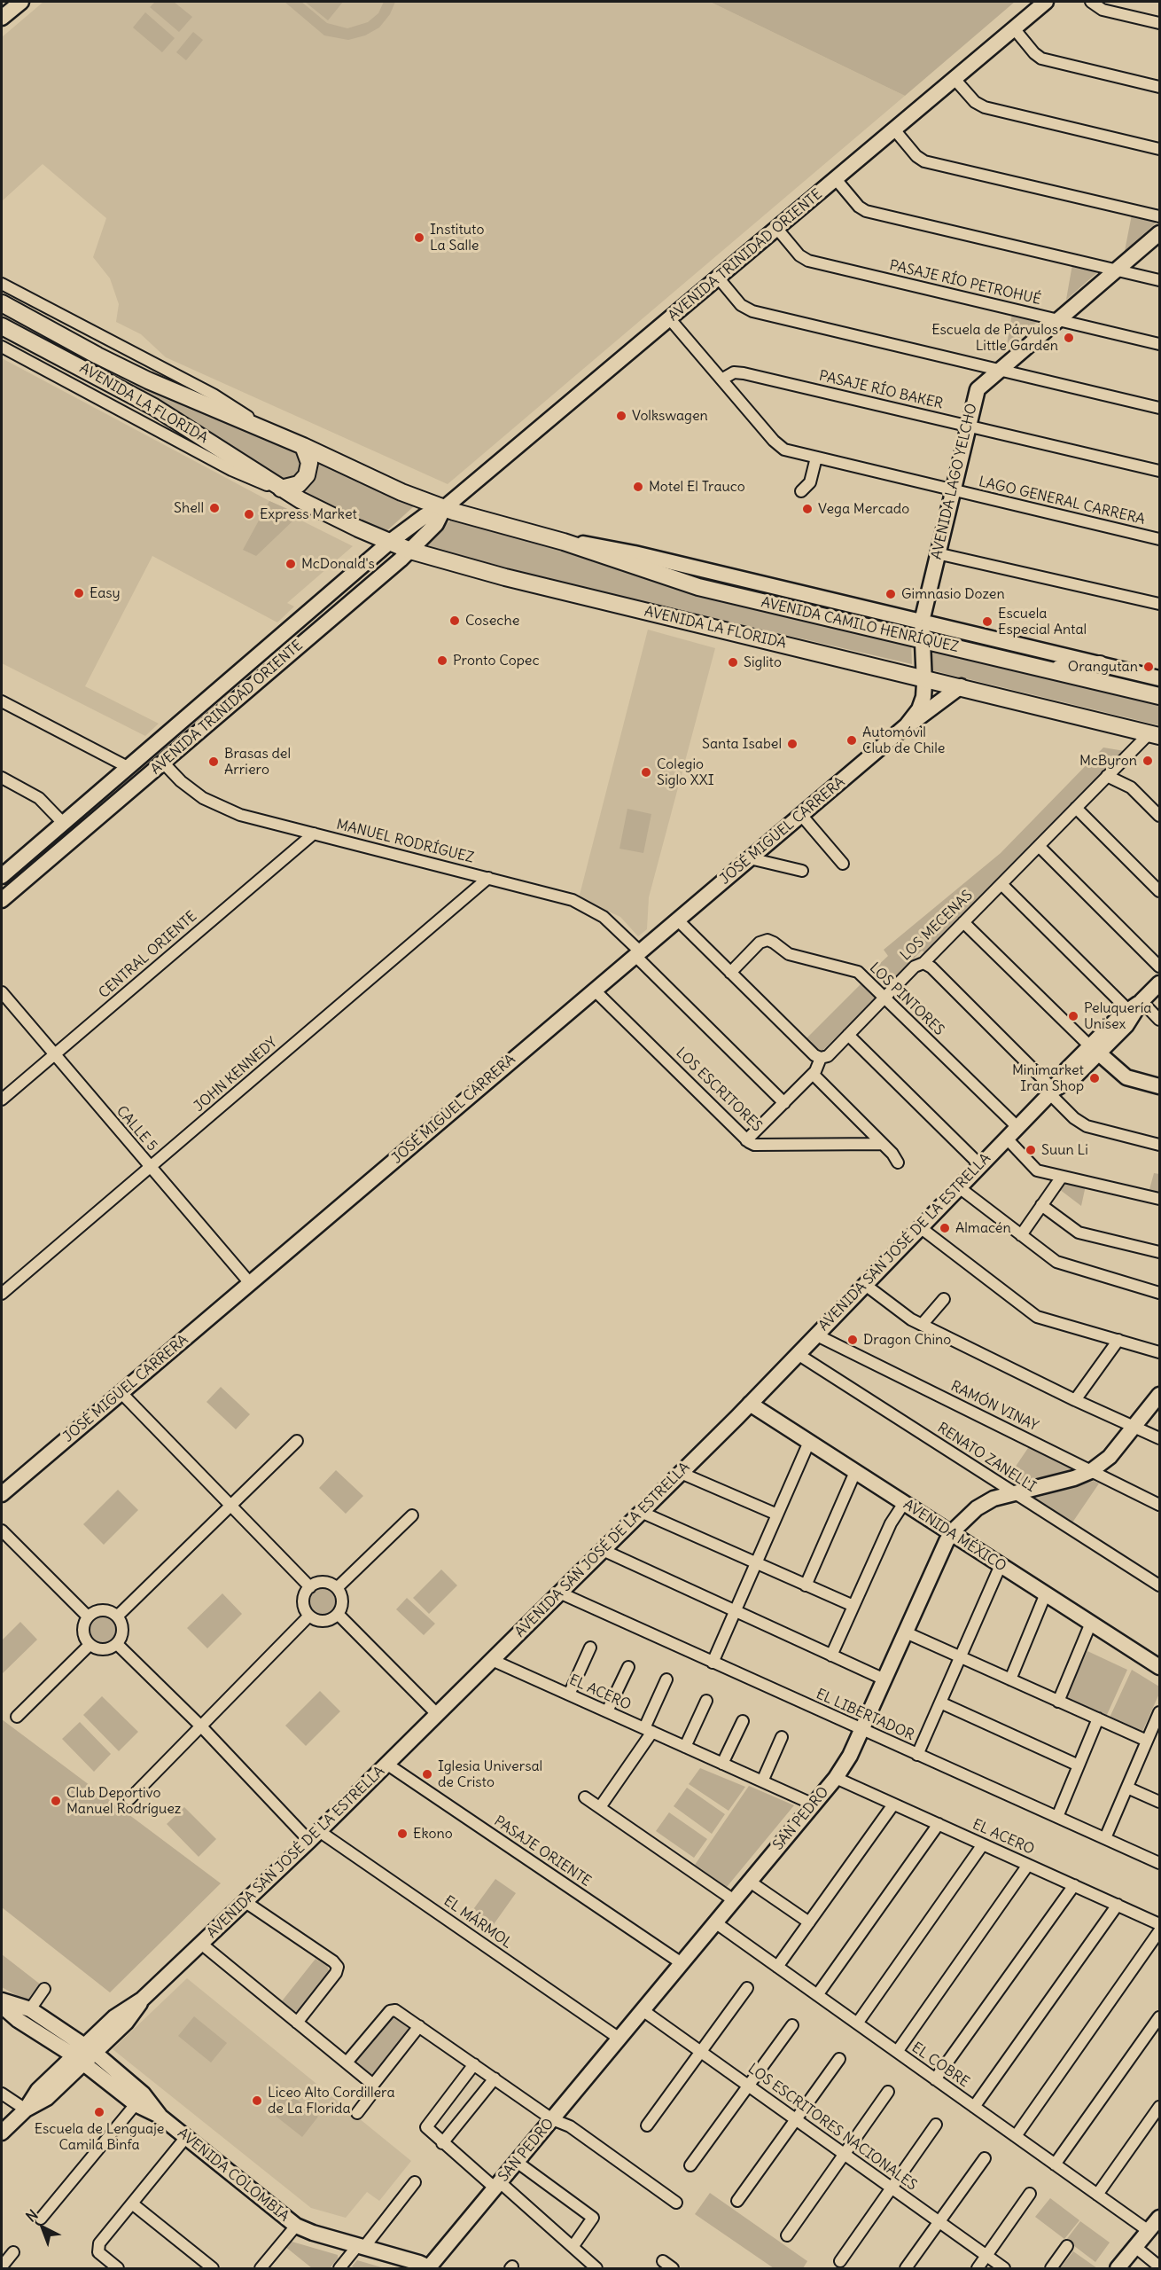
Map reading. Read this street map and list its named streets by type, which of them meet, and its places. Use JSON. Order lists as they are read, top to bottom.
{
  "streets": {
    "main road": ["AVENIDA LA FLORIDA", "AVENIDA CAMILO HENRÍQUEZ"],
    "street": [
      "AVENIDA TRINIDAD ORIENTE",
      "PASAJE RÍO PETROHUÉ",
      "PASAJE RÍO BAKER",
      "AVENIDA LAGO YELCHO",
      "LAGO GENERAL CARRERA",
      "JOSÉ MIGUEL CARRERA",
      "MANUEL RODRÍGUEZ",
      "LOS MECENAS",
      "CENTRAL ORIENTE",
      "LOS PINTORES",
      "JOHN KENNEDY",
      "LOS ESCRITORES",
      "CALLE 5",
      "AVENIDA SAN JOSÉ DE LA ESTRELLA",
      "RAMÓN VINAY",
      "RENATO ZANELLI",
      "AVENIDA MÉXICO",
      "EL ACERO",
      "EL LIBERTADOR",
      "SAN PEDRO",
      "PASAJE ORIENTE",
      "EL MÁRMOL",
      "EL COBRE",
      "LOS ESCRITORES NACIONALES",
      "AVENIDA COLOMBIA"
    ]
  },
  "crossings": [
    ["AVENIDA TRINIDAD ORIENTE", "PASAJE RÍO PETROHUÉ"],
    ["AVENIDA TRINIDAD ORIENTE", "AVENIDA LA FLORIDA"],
    ["AVENIDA TRINIDAD ORIENTE", "LAGO GENERAL CARRERA"],
    ["AVENIDA TRINIDAD ORIENTE", "AVENIDA CAMILO HENRÍQUEZ"],
    ["AVENIDA TRINIDAD ORIENTE", "MANUEL RODRÍGUEZ"],
    ["PASAJE RÍO PETROHUÉ", "AVENIDA LAGO YELCHO"],
    ["PASAJE RÍO BAKER", "AVENIDA LAGO YELCHO"],
    ["PASAJE RÍO BAKER", "LAGO GENERAL CARRERA"],
    ["AVENIDA LA FLORIDA", "AVENIDA CAMILO HENRÍQUEZ"],
    ["AVENIDA LA FLORIDA", "JOSÉ MIGUEL CARRERA"],
    ["AVENIDA LA FLORIDA", "LOS MECENAS"],
    ["AVENIDA LAGO YELCHO", "LAGO GENERAL CARRERA"],
    ["AVENIDA LAGO YELCHO", "AVENIDA CAMILO HENRÍQUEZ"],
    ["AVENIDA LAGO YELCHO", "JOSÉ MIGUEL CARRERA"],
    ["AVENIDA CAMILO HENRÍQUEZ", "JOSÉ MIGUEL CARRERA"],
    ["JOSÉ MIGUEL CARRERA", "MANUEL RODRÍGUEZ"],
    ["JOSÉ MIGUEL CARRERA", "LOS ESCRITORES"],
    ["JOSÉ MIGUEL CARRERA", "CALLE 5"],
    ["MANUEL RODRÍGUEZ", "LOS MECENAS"],
    ["MANUEL RODRÍGUEZ", "CENTRAL ORIENTE"],
    ["MANUEL RODRÍGUEZ", "JOHN KENNEDY"],
    ["LOS MECENAS", "LOS PINTORES"],
    ["LOS MECENAS", "LOS ESCRITORES"],
    ["CENTRAL ORIENTE", "CALLE 5"],
    ["LOS PINTORES", "AVENIDA SAN JOSÉ DE LA ESTRELLA"],
    ["JOHN KENNEDY", "CALLE 5"],
    ["AVENIDA SAN JOSÉ DE LA ESTRELLA", "RAMÓN VINAY"],
    ["AVENIDA SAN JOSÉ DE LA ESTRELLA", "RENATO ZANELLI"],
    ["AVENIDA SAN JOSÉ DE LA ESTRELLA", "AVENIDA MÉXICO"],
    ["AVENIDA SAN JOSÉ DE LA ESTRELLA", "EL ACERO"],
    ["AVENIDA SAN JOSÉ DE LA ESTRELLA", "EL LIBERTADOR"],
    ["AVENIDA SAN JOSÉ DE LA ESTRELLA", "PASAJE ORIENTE"],
    ["AVENIDA SAN JOSÉ DE LA ESTRELLA", "EL MÁRMOL"],
    ["AVENIDA SAN JOSÉ DE LA ESTRELLA", "AVENIDA COLOMBIA"],
    ["RAMÓN VINAY", "SAN PEDRO"],
    ["RENATO ZANELLI", "SAN PEDRO"],
    ["AVENIDA MÉXICO", "SAN PEDRO"],
    ["EL ACERO", "SAN PEDRO"],
    ["EL LIBERTADOR", "SAN PEDRO"],
    ["SAN PEDRO", "PASAJE ORIENTE"],
    ["SAN PEDRO", "EL MÁRMOL"],
    ["SAN PEDRO", "EL COBRE"],
    ["SAN PEDRO", "LOS ESCRITORES NACIONALES"],
    ["SAN PEDRO", "AVENIDA COLOMBIA"]
  ],
  "places": [
    "Instituto La Salle",
    "Escuela de Párvulos Little Garden",
    "Volkswagen",
    "Motel El Trauco",
    "Shell",
    "Vega Mercado",
    "Express Market",
    "McDonald's",
    "Easy",
    "Gimnasio Dozen",
    "Coseche",
    "Escuela Especial Antal",
    "Pronto Copec",
    "Siglito",
    "Orangutan",
    "Automóvil Club de Chile",
    "Santa Isabel",
    "McByron",
    "Brasas del Arriero",
    "Colegio Siglo XXI",
    "Peluquería Unisex",
    "Minimarket Iran Shop",
    "Suun Li",
    "Almacén",
    "Dragon Chino",
    "Iglesia Universal de Cristo",
    "Club Deportivo Manuel Rodríguez",
    "Ekono",
    "Liceo Alto Cordillera de La Florida",
    "Escuela de Lenguaje Camila Binfa"
  ],
  "north": "top left"
}
